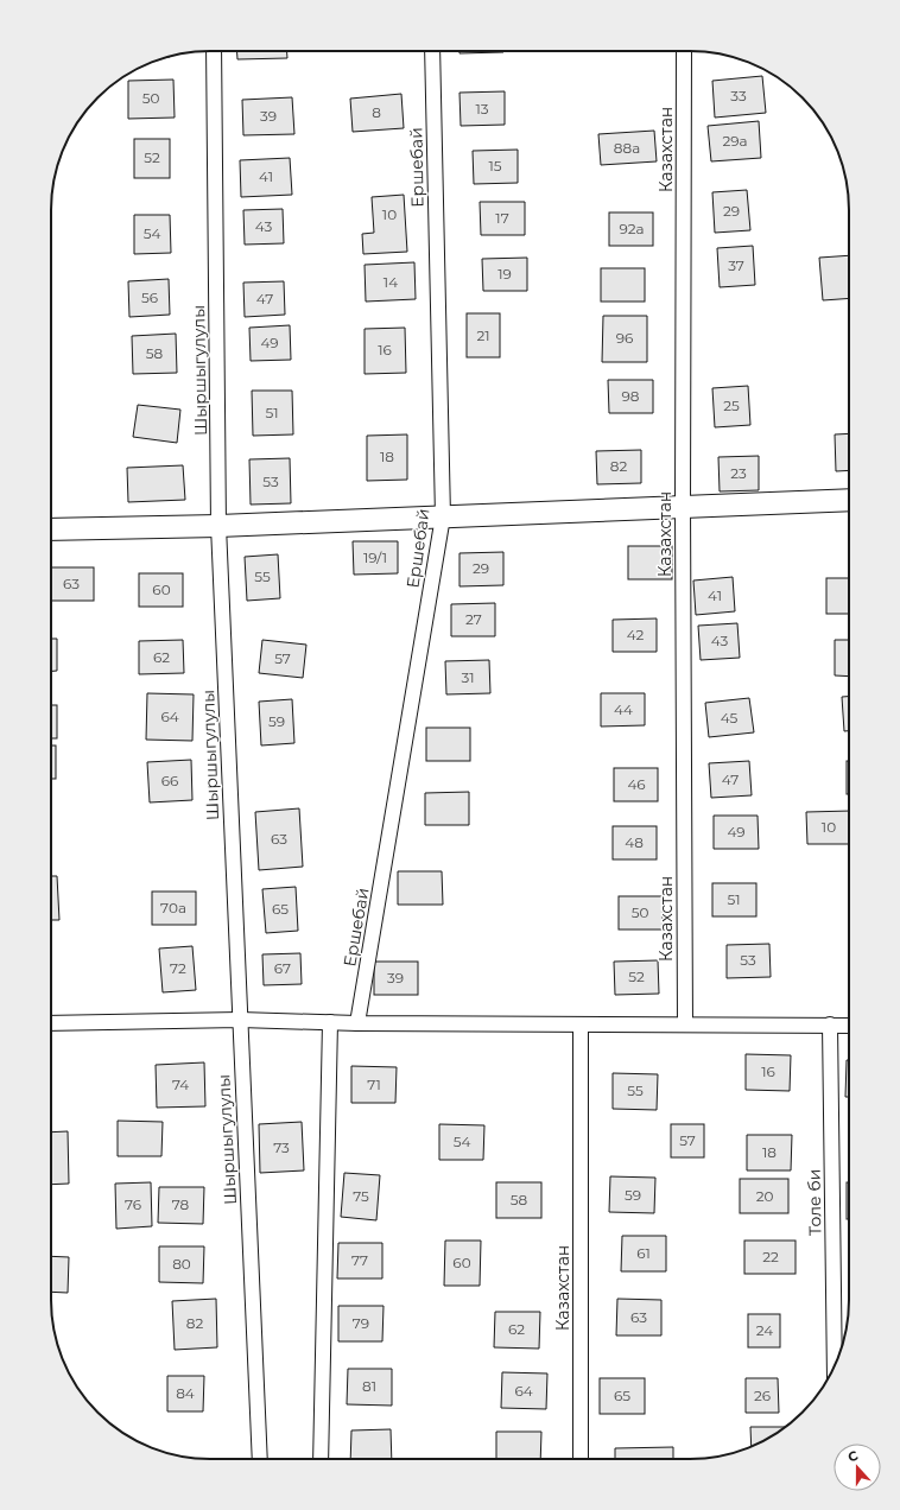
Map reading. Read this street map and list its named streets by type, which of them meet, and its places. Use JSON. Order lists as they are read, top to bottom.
{
  "streets": {
    "street": [
      "Казахстан",
      "Ершебай",
      "Шыршыгулулы",
      "Толе би"
    ]
  },
  "house_numbers": [
    "33",
    "50",
    "13",
    "8",
    "39",
    "29а",
    "88а",
    "52",
    "15",
    "41",
    "29",
    "10",
    "17",
    "43",
    "92а",
    "54",
    "37",
    "19",
    "14",
    "56",
    "47",
    "21",
    "96",
    "49",
    "16",
    "58",
    "98",
    "25",
    "51",
    "18",
    "82",
    "23",
    "53",
    "19/1",
    "29",
    "55",
    "63",
    "60",
    "41",
    "27",
    "42",
    "43",
    "62",
    "57",
    "31",
    "44",
    "64",
    "45",
    "59",
    "47",
    "66",
    "46",
    "10",
    "49",
    "63",
    "48",
    "51",
    "70а",
    "65",
    "50",
    "53",
    "72",
    "67",
    "52",
    "39",
    "16",
    "74",
    "71",
    "55",
    "57",
    "54",
    "73",
    "18",
    "59",
    "75",
    "20",
    "58",
    "76",
    "78",
    "61",
    "22",
    "77",
    "60",
    "80",
    "63",
    "82",
    "79",
    "62",
    "24",
    "81",
    "64",
    "84",
    "65",
    "26"
  ],
  "north": "top"
}
